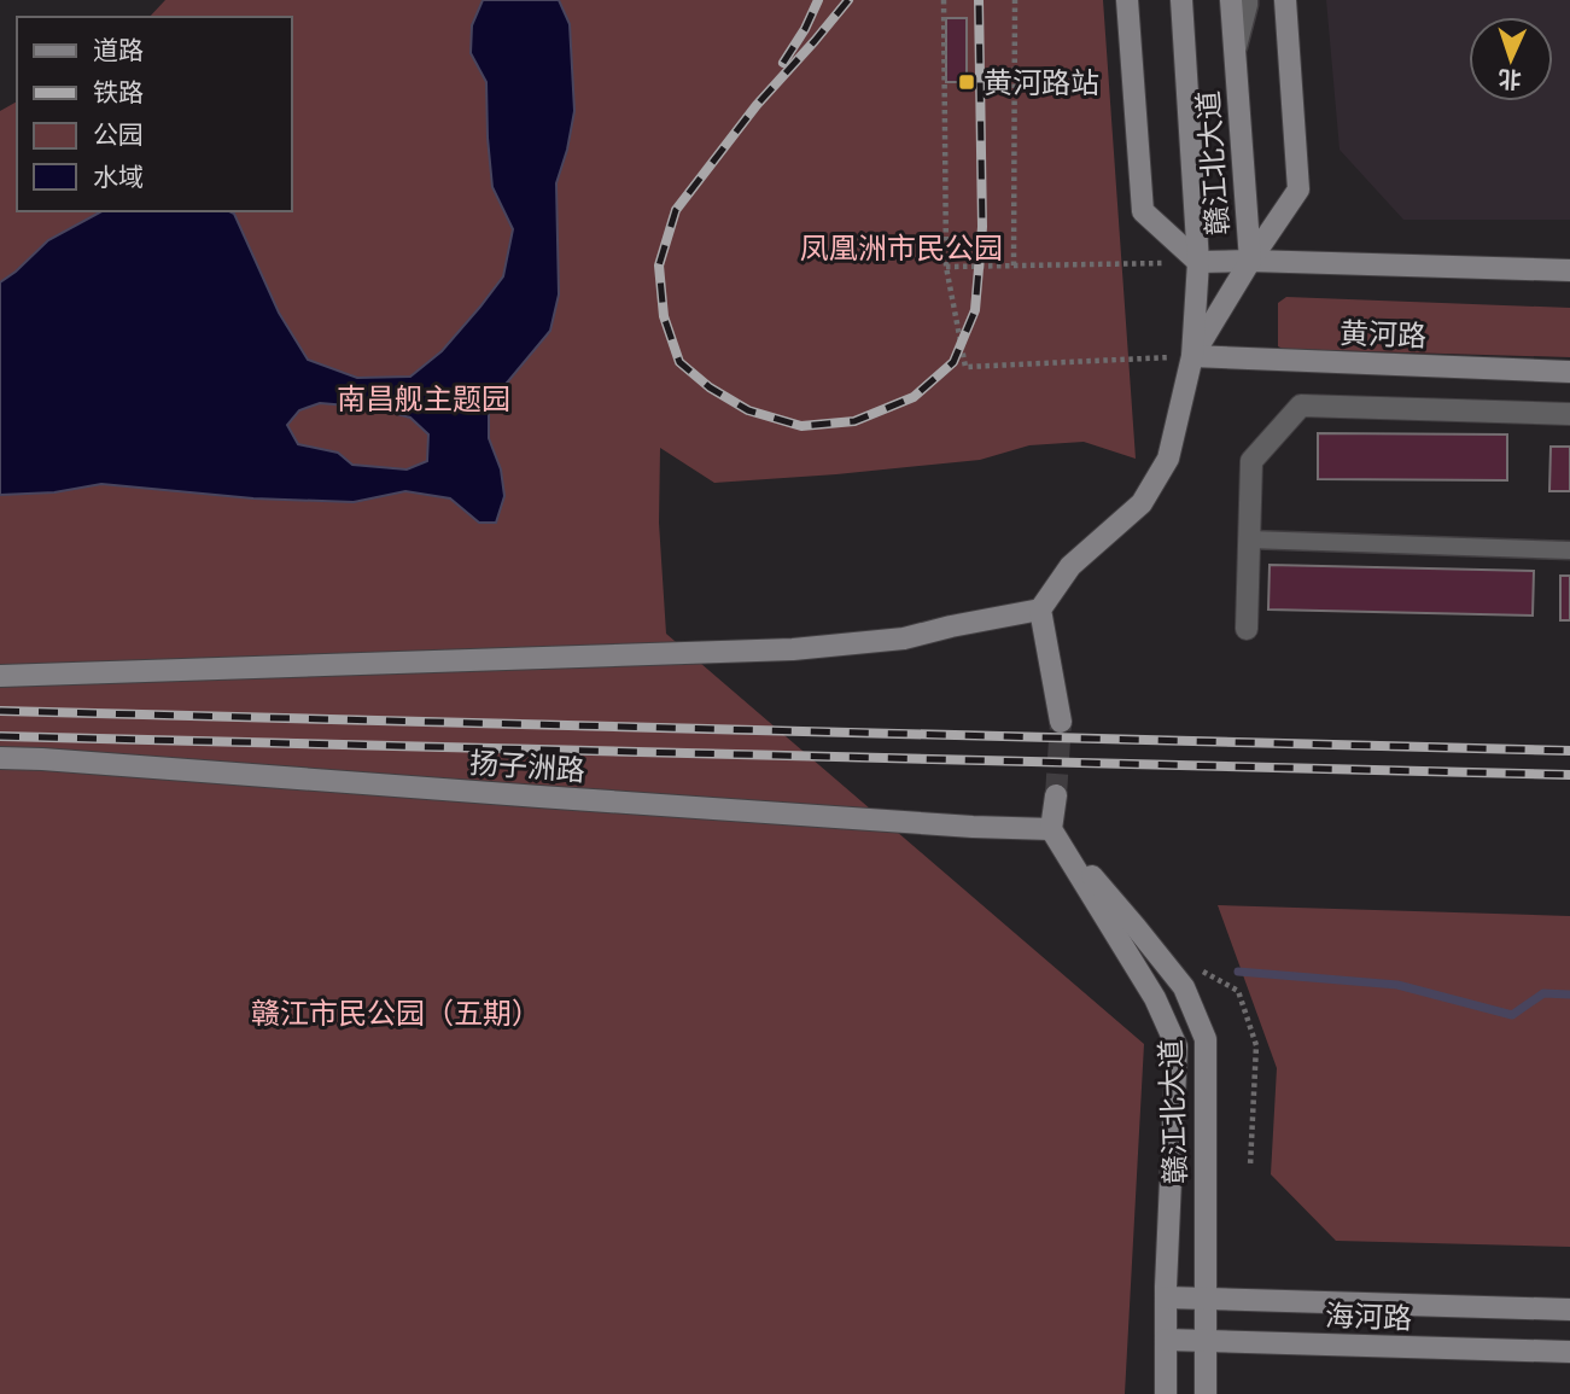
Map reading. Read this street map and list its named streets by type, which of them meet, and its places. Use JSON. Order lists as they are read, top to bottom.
{
  "streets": {
    "main road": [
      "赣江北大道",
      "黄河路",
      "扬子洲路",
      "海河路"
    ]
  },
  "crossings": [
    ["赣江北大道", "黄河路"],
    ["赣江北大道", "扬子洲路"],
    ["赣江北大道", "海河路"]
  ],
  "parks": ["凤凰洲市民公园", "南昌舰主题园", "赣江市民公园（五期）"],
  "places": {
    "transit": ["黄河路站"]
  },
  "legend": [
    "道路",
    "铁路",
    "公园",
    "水域"
  ],
  "north": "bottom"
}
